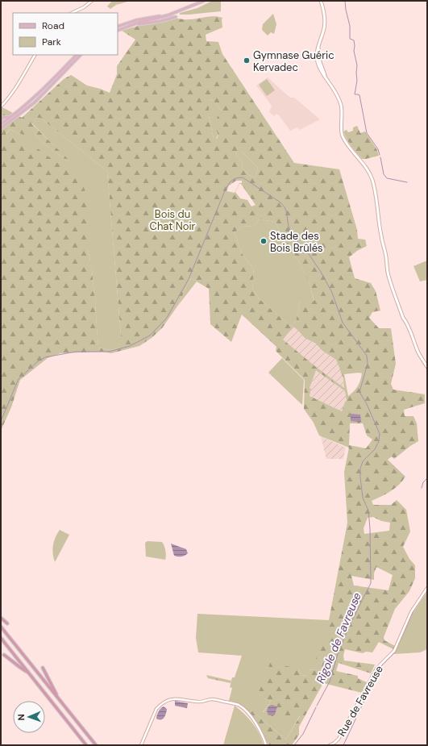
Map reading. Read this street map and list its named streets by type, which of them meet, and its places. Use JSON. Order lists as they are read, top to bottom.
{
  "streets": {
    "street": ["Rue de Favreuse"]
  },
  "water": ["Rigole de Favreuse"],
  "parks": ["Bois du Chat Noir"],
  "places": ["Gymnase Guéric Kervadec", "Stade des Bois Brûlés"],
  "legend": ["Road", "Park"],
  "north": "left"
}
